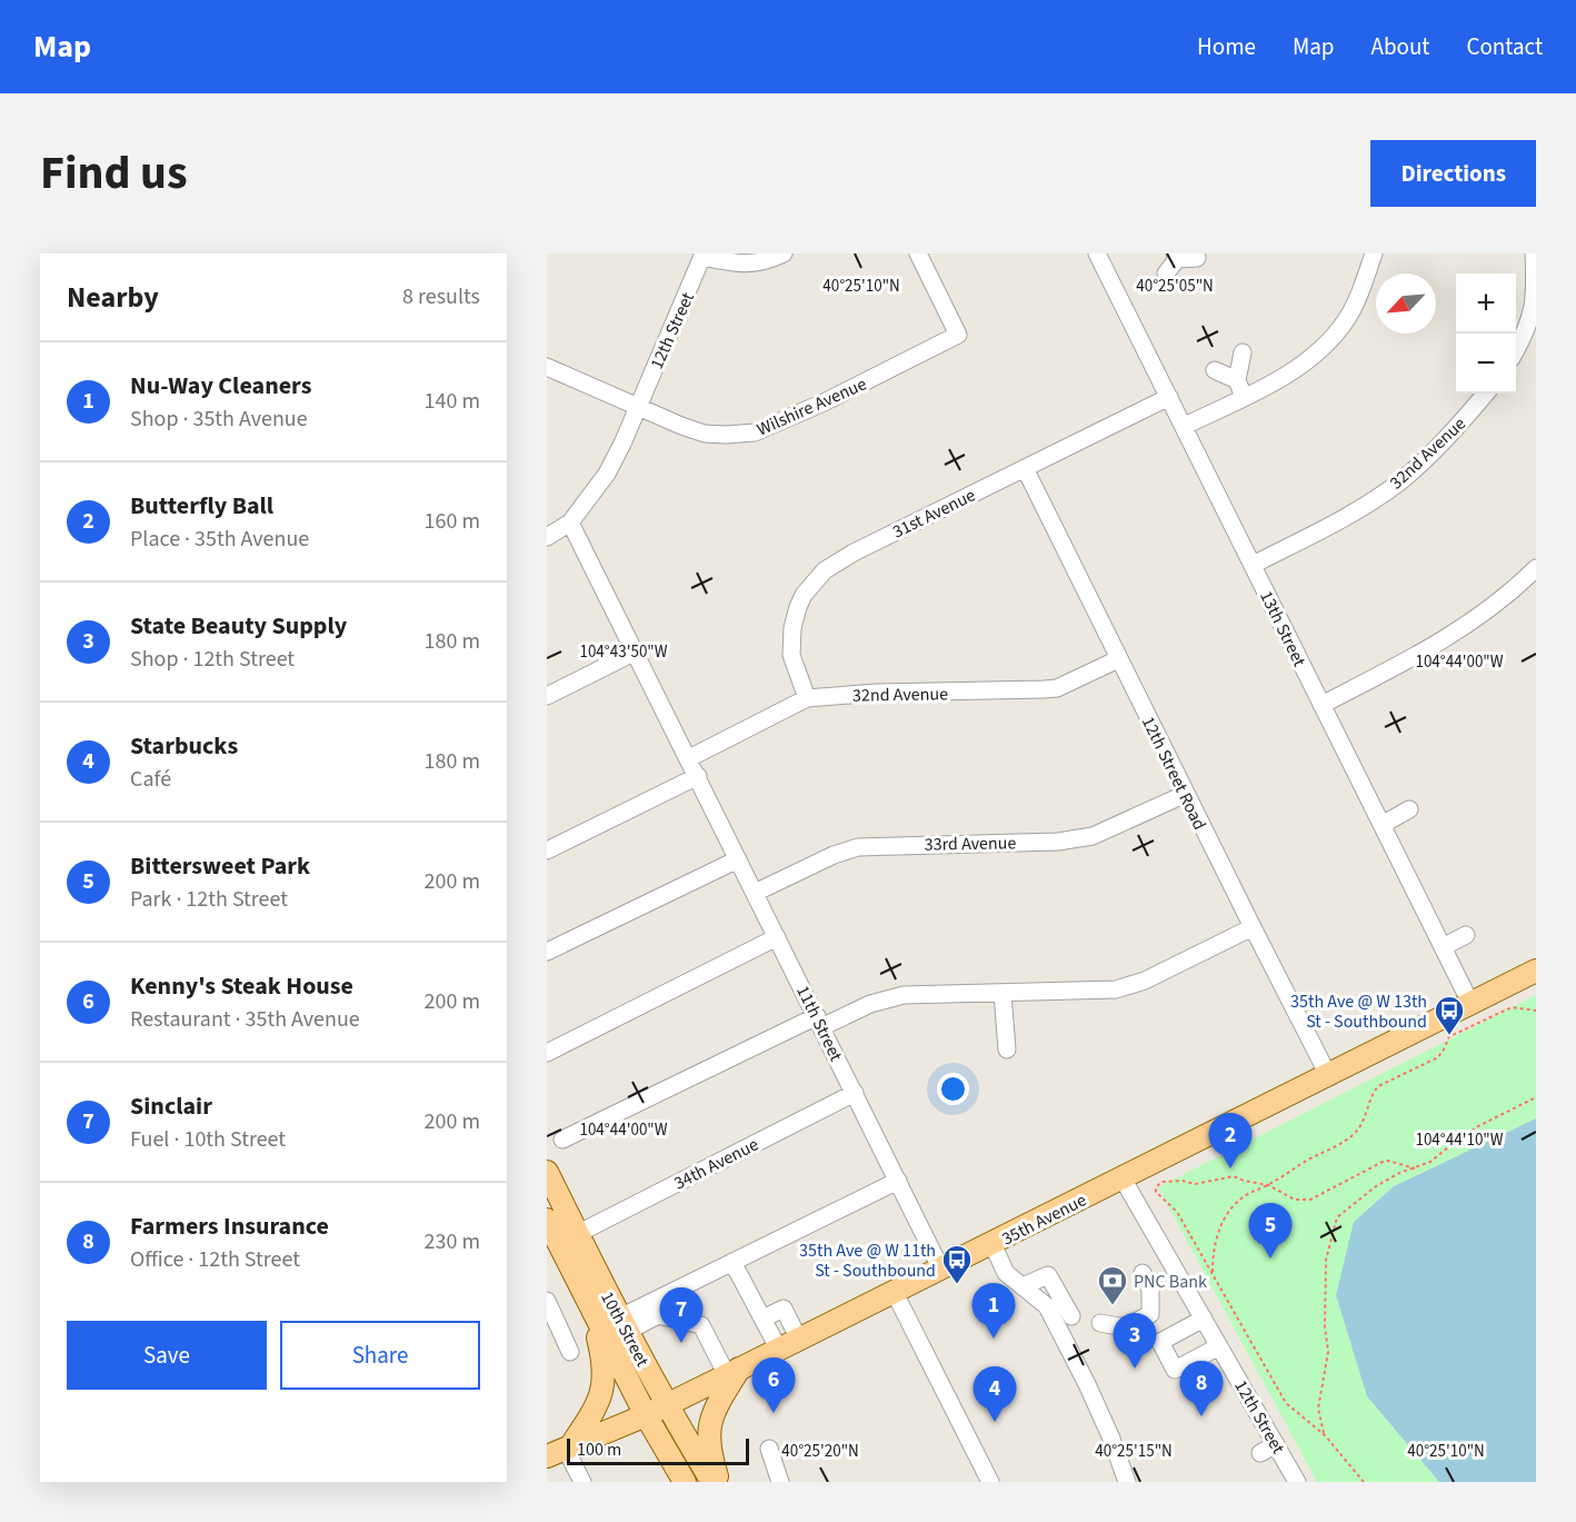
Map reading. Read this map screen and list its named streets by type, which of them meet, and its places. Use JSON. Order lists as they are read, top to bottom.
{
  "streets": {
    "main road": ["35th Avenue", "10th Street"],
    "street": [
      "12th Street",
      "Wilshire Avenue",
      "32nd Avenue",
      "31st Avenue",
      "13th Street",
      "12th Street Road",
      "33rd Avenue",
      "11th Street",
      "34th Avenue"
    ]
  },
  "crossings": [
    ["12th Street", "Wilshire Avenue"],
    ["12th Street", "35th Avenue"],
    ["32nd Avenue", "31st Avenue"],
    ["32nd Avenue", "13th Street"],
    ["32nd Avenue", "12th Street Road"],
    ["32nd Avenue", "11th Street"],
    ["31st Avenue", "13th Street"],
    ["31st Avenue", "12th Street Road"],
    ["13th Street", "35th Avenue"],
    ["12th Street Road", "33rd Avenue"],
    ["12th Street Road", "35th Avenue"],
    ["33rd Avenue", "11th Street"],
    ["11th Street", "34th Avenue"],
    ["11th Street", "35th Avenue"],
    ["34th Avenue", "10th Street"],
    ["35th Avenue", "10th Street"]
  ],
  "places": {
    "bus stop": ["35th Ave @ W 13th St - Southbound", "35th Ave @ W 11th St - Southbound"],
    "bank": ["PNC Bank"]
  },
  "scale_bar": "100 m",
  "north": "bottom left",
  "page": {
    "header": "Map",
    "nav": [
      "Home",
      "Map",
      "About",
      "Contact"
    ],
    "title": "Find us",
    "buttons": [
      "Directions",
      ["Save", "Share"]
    ],
    "heading": ["Nearby", "8 results"],
    "map_buttons": ["+", "−"],
    "list": [
      {
        "mark": "1",
        "name": "Nu-Way Cleaners",
        "note": "Shop · 35th Avenue",
        "value": "140 m"
      },
      {
        "mark": "2",
        "name": "Butterfly Ball",
        "note": "Place · 35th Avenue",
        "value": "160 m"
      },
      {
        "mark": "3",
        "name": "State Beauty Supply",
        "note": "Shop · 12th Street",
        "value": "180 m"
      },
      {
        "mark": "4",
        "name": "Starbucks",
        "note": "Café",
        "value": "180 m"
      },
      {
        "mark": "5",
        "name": "Bittersweet Park",
        "note": "Park · 12th Street",
        "value": "200 m"
      },
      {
        "mark": "6",
        "name": "Kenny's Steak House",
        "note": "Restaurant · 35th Avenue",
        "value": "200 m"
      },
      {
        "mark": "7",
        "name": "Sinclair",
        "note": "Fuel · 10th Street",
        "value": "200 m"
      },
      {
        "mark": "8",
        "name": "Farmers Insurance",
        "note": "Office · 12th Street",
        "value": "230 m"
      }
    ],
    "pins": [
      "2",
      "5",
      "1",
      "7",
      "3",
      "6",
      "8",
      "4"
    ],
    "scale": "100 m"
  },
  "coordinates": [
    "40°25'10\"N",
    "40°25'05\"N",
    "104°43'50\"W",
    "104°44'00\"W",
    "104°44'10\"W",
    "40°25'20\"N",
    "40°25'15\"N"
  ]
}
